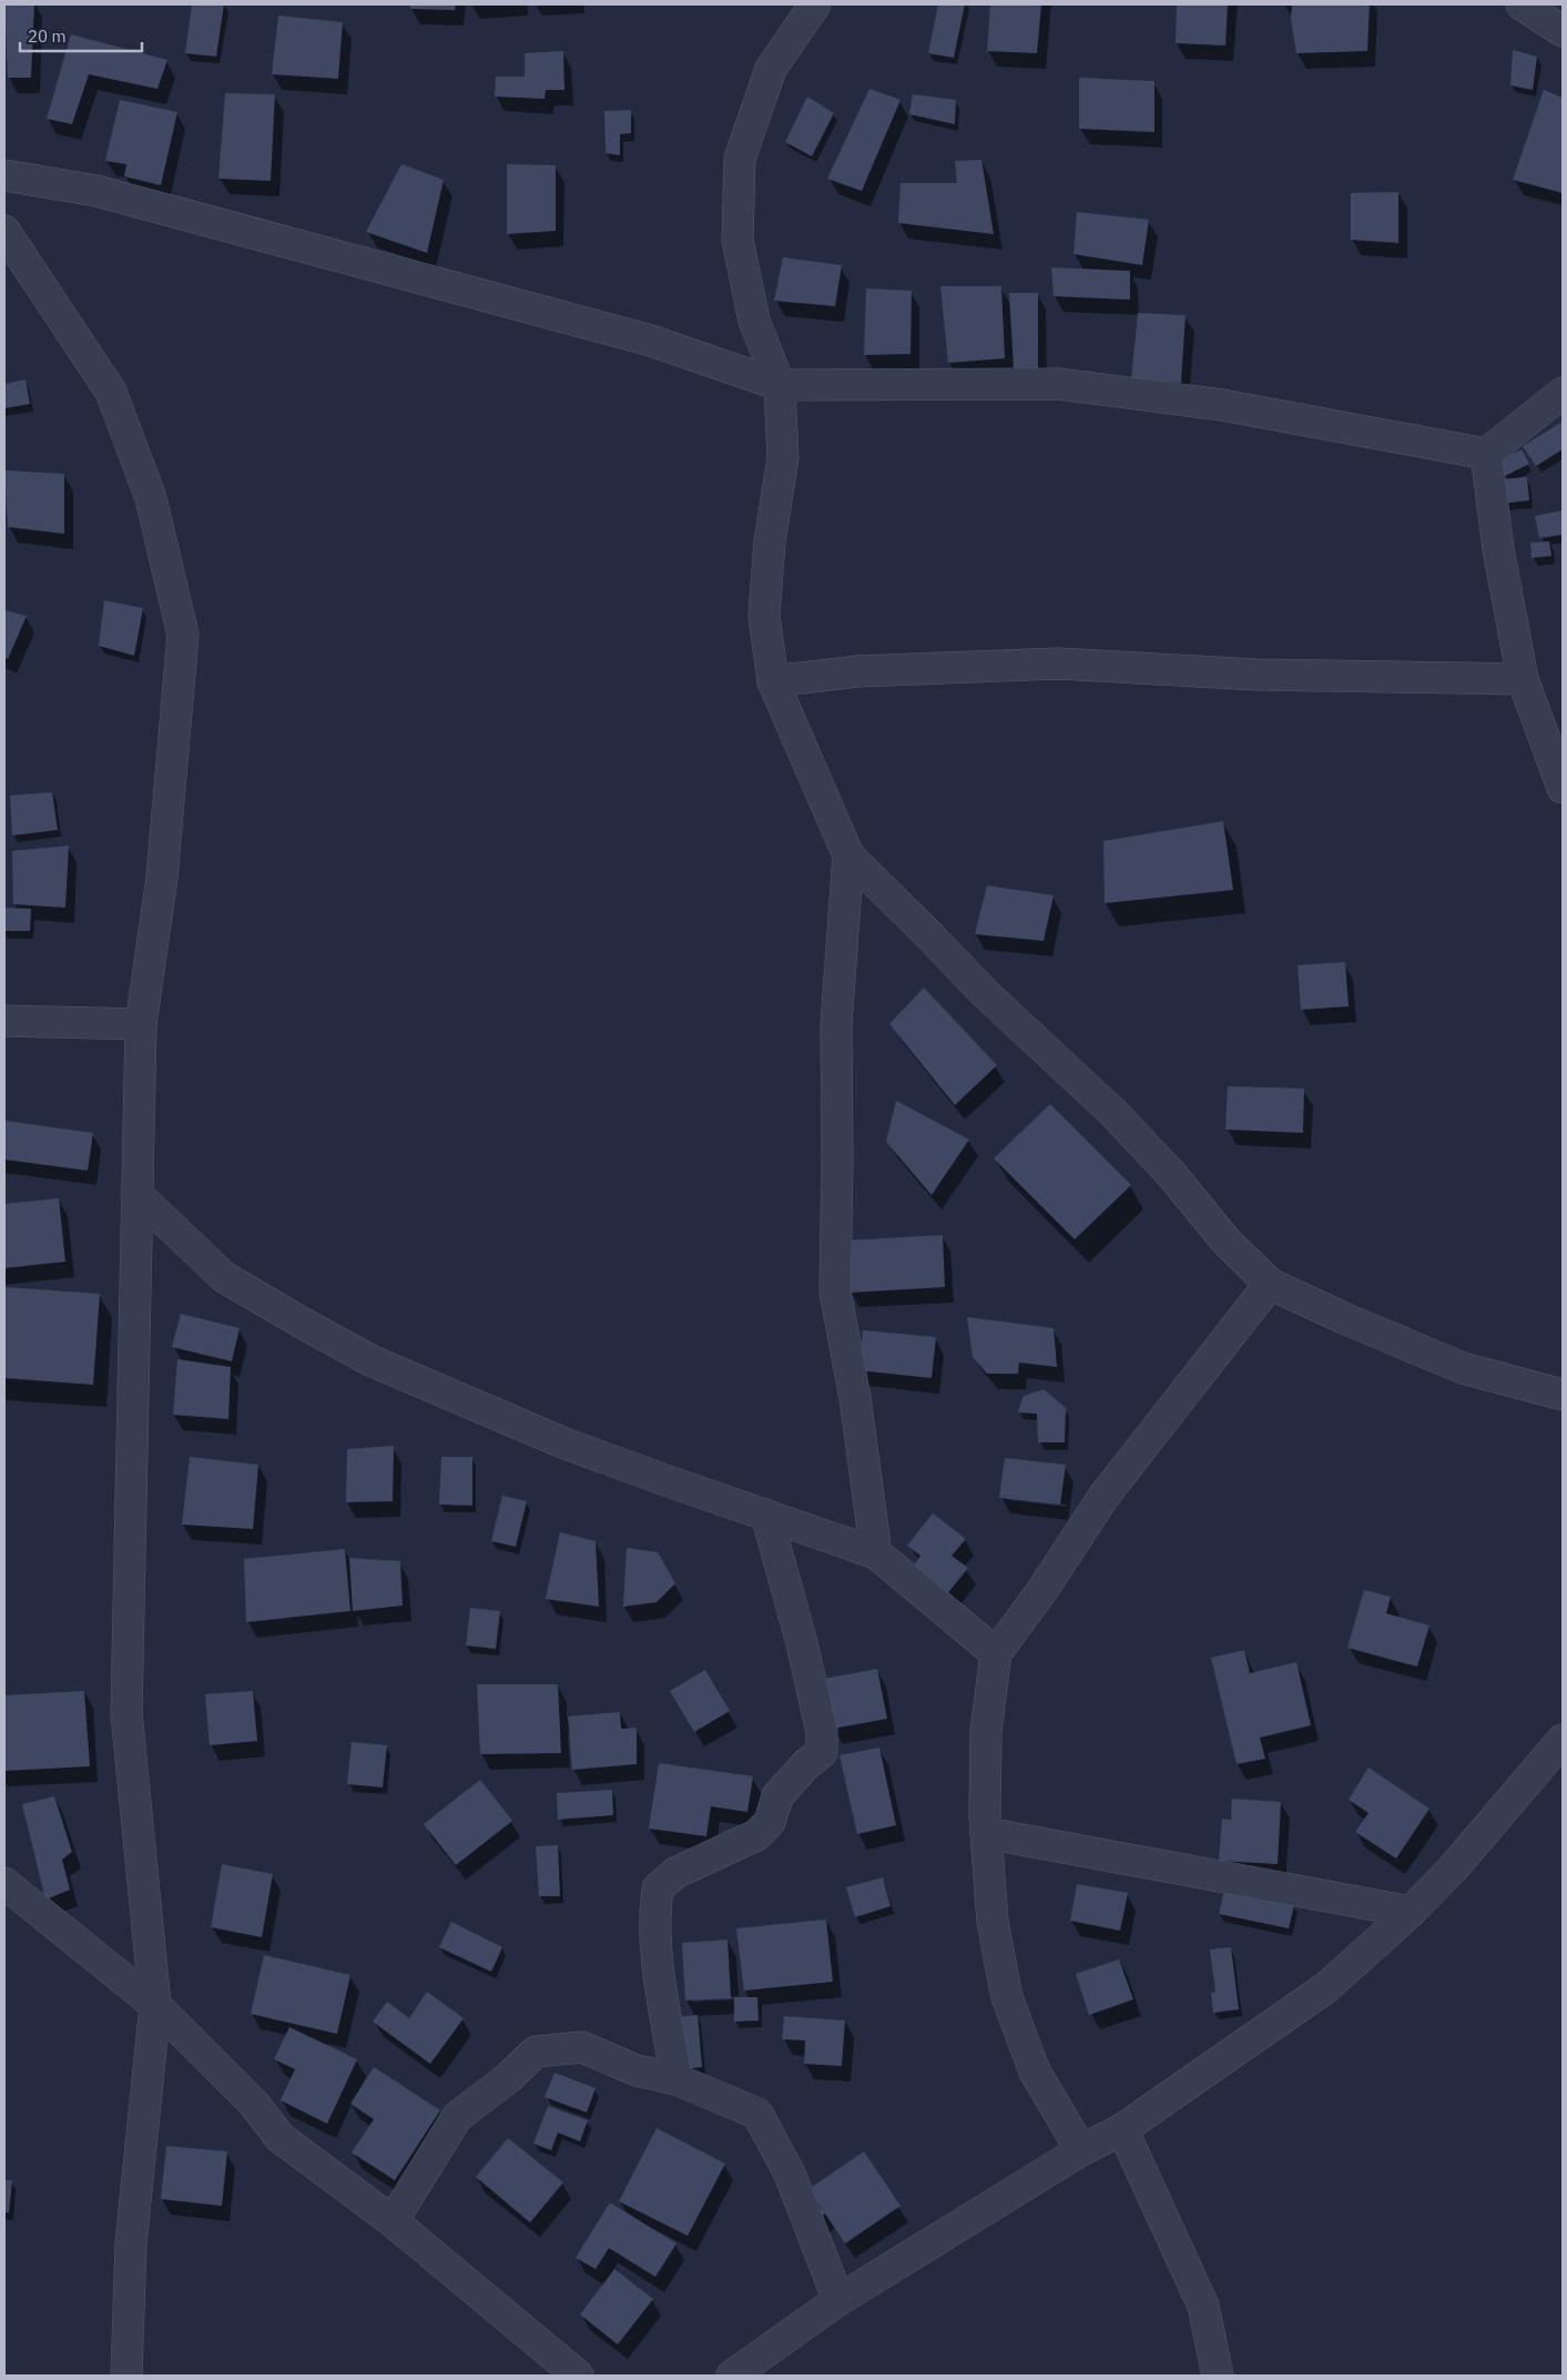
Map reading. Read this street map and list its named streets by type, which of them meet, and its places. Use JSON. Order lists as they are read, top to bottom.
{
  "scale_bar": "20 m"
}
